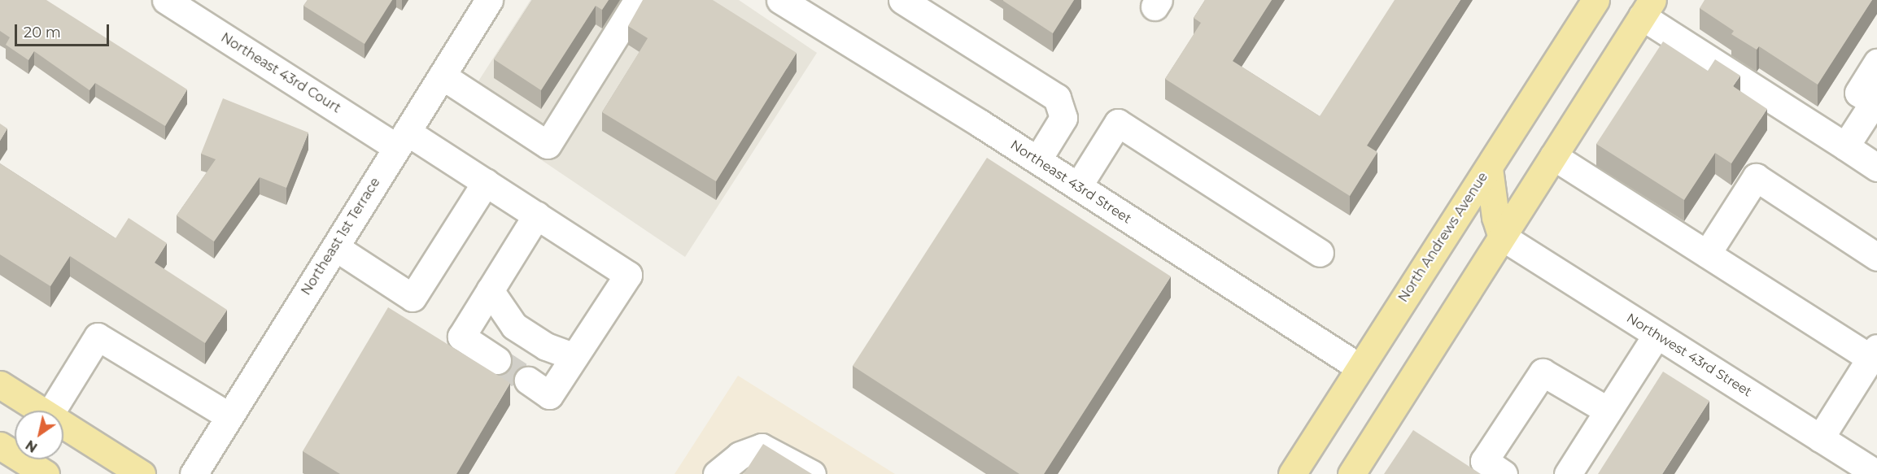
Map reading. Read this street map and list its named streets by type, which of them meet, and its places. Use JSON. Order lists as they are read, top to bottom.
{
  "streets": {
    "main road": ["North Andrews Avenue"],
    "street": [
      "Northeast 43rd Court",
      "Northeast 43rd Street",
      "Northeast 1st Terrace",
      "Northwest 43rd Street"
    ]
  },
  "crossings": [
    ["Northeast 43rd Court", "Northeast 1st Terrace"],
    ["Northeast 43rd Street", "North Andrews Avenue"]
  ],
  "scale_bar": "20 m",
  "north": "bottom left"
}
